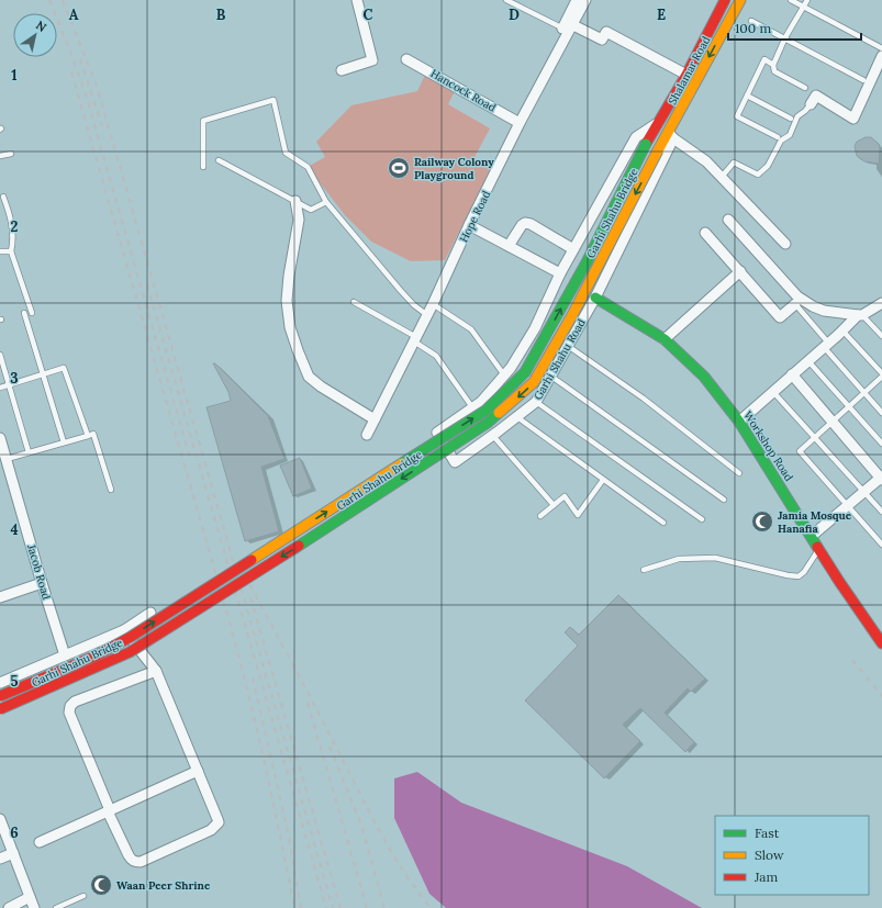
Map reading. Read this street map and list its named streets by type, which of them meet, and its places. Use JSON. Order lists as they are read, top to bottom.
{
  "streets": {
    "main road": ["Shalamar Road", "Garhi Shahu Bridge", "Workshop Road"],
    "street": [
      "Hancock Road",
      "Hope Road",
      "Garhi Shahu Road",
      "Jacob Road"
    ]
  },
  "crossings": [
    ["Shalamar Road", "Garhi Shahu Bridge"],
    ["Shalamar Road", "Garhi Shahu Road"],
    ["Hancock Road", "Hope Road"],
    ["Garhi Shahu Road", "Workshop Road"]
  ],
  "places": {
    "sports": ["Railway Colony Playground"],
    "mosque": ["Jamia Mosque Hanafia", "Waan Peer Shrine"]
  },
  "legend": ["Fast", "Slow", "Jam"],
  "scale_bar": "100 m",
  "north": "top right",
  "grid": {
    "columns": [
      "A",
      "B",
      "C",
      "D",
      "E"
    ],
    "rows": [
      "1",
      "2",
      "3",
      "4",
      "5",
      "6"
    ]
  }
}
